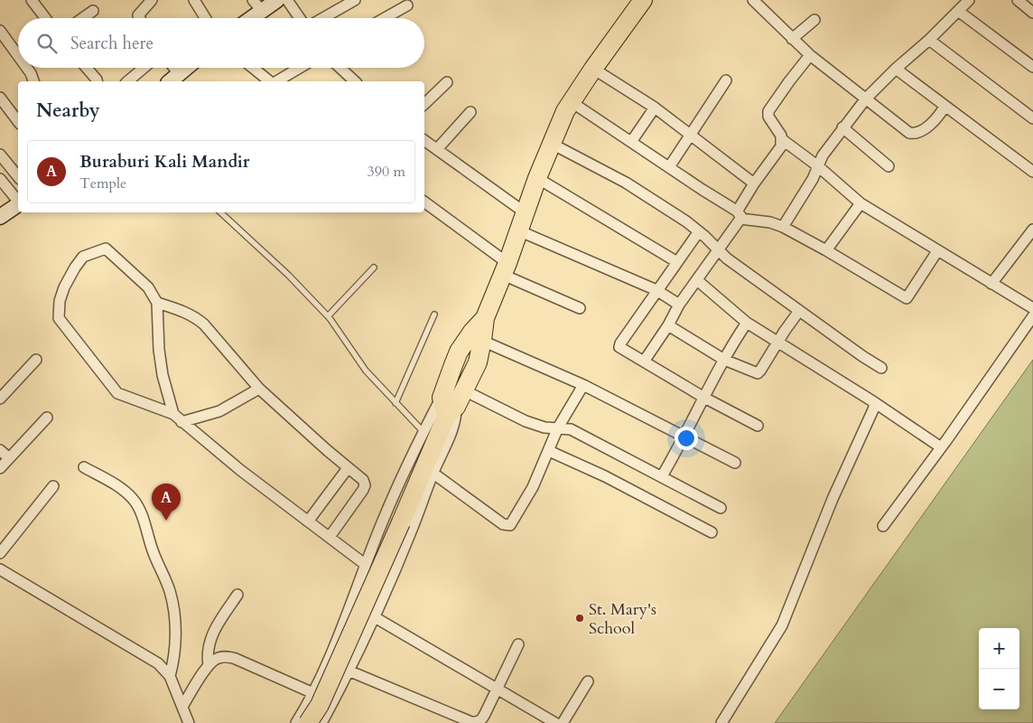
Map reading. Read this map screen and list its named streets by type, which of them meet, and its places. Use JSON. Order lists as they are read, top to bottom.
{
  "places": ["St. Mary's School"],
  "page": {
    "search": "Search here",
    "heading": "Nearby",
    "list": [
      {
        "mark": "A",
        "name": "Buraburi Kali Mandir",
        "note": "Temple",
        "value": "390 m"
      }
    ],
    "pins": "A",
    "map_buttons": ["+", "−"]
  }
}
